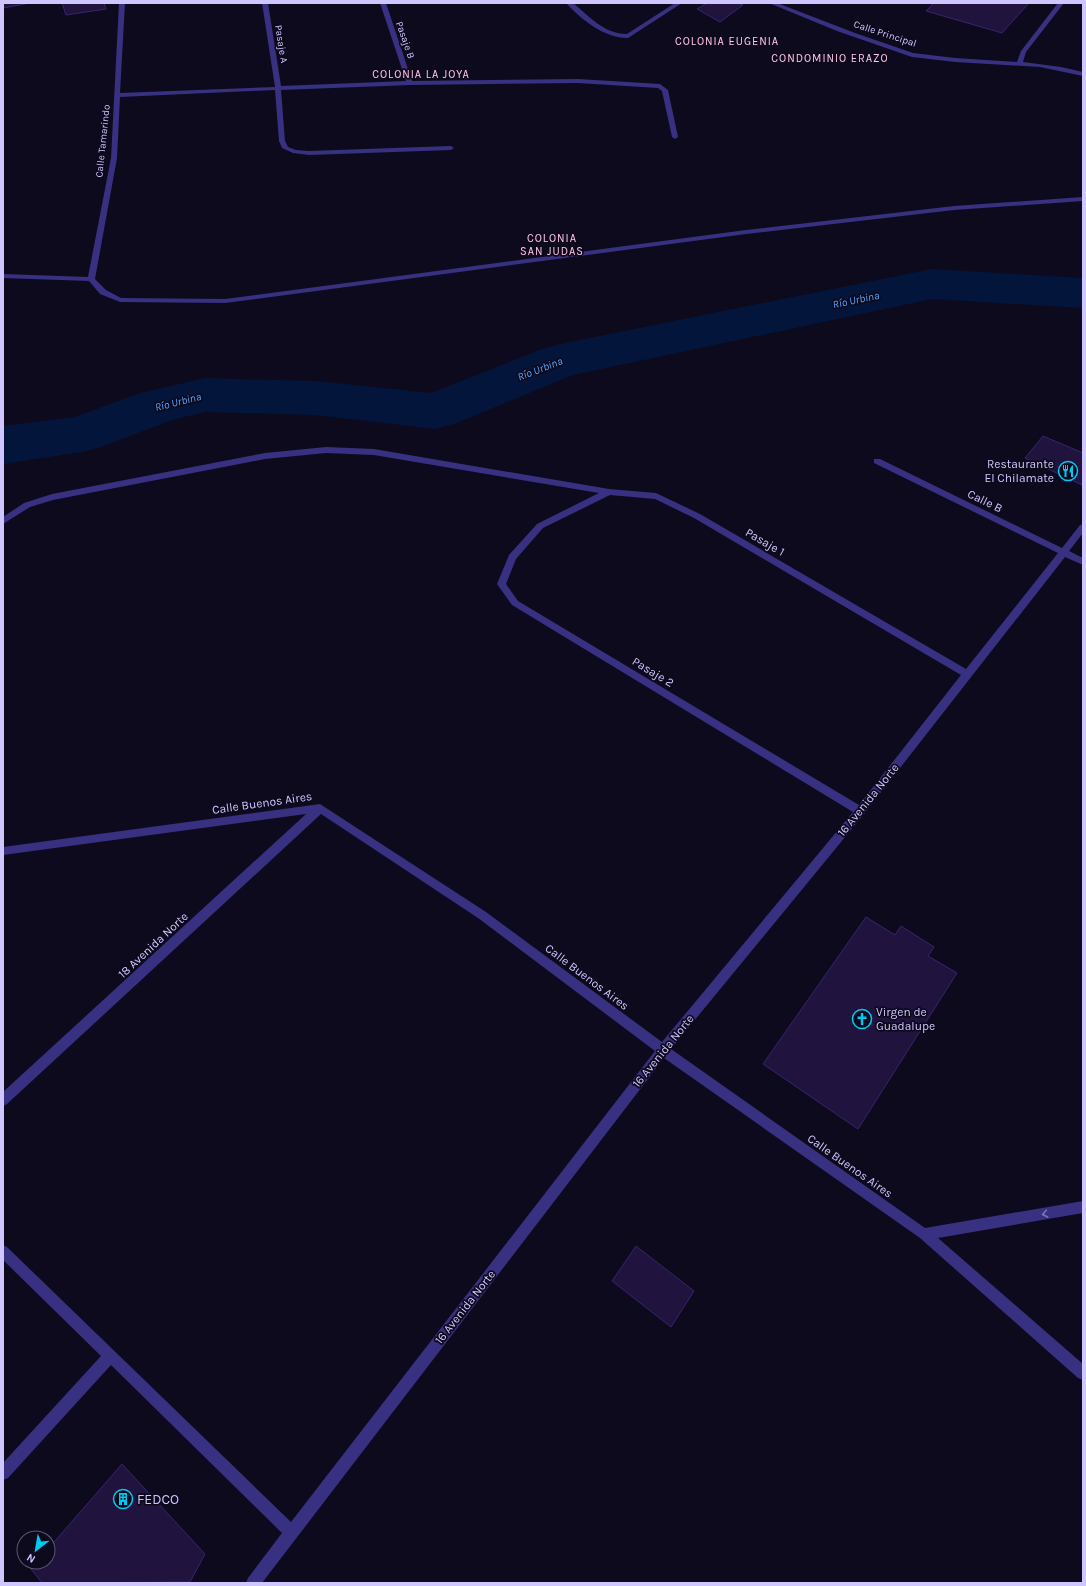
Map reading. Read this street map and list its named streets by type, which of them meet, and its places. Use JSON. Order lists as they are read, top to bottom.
{
  "streets": {
    "street": [
      "Calle Principal",
      "Pasaje B",
      "Pasaje A",
      "Calle Tamarindo",
      "Calle B",
      "Pasaje 1",
      "Pasaje 2",
      "16 Avenida Norte",
      "Calle Buenos Aires",
      "18 Avenida Norte"
    ]
  },
  "crossings": [
    ["Calle B", "16 Avenida Norte"],
    ["Pasaje 1", "Pasaje 2"],
    ["Pasaje 1", "16 Avenida Norte"],
    ["Pasaje 2", "16 Avenida Norte"],
    ["16 Avenida Norte", "Calle Buenos Aires"],
    ["Calle Buenos Aires", "18 Avenida Norte"]
  ],
  "districts": [
    "COLONIA EUGENIA",
    "CONDOMINIO ERAZO",
    "COLONIA LA JOYA",
    "COLONIA SAN JUDAS"
  ],
  "water": ["Río Urbina"],
  "places": {
    "restaurant": ["Restaurante El Chilamate"],
    "church": ["Virgen de Guadalupe"],
    "building": ["FEDCO"]
  },
  "north": "bottom left"
}
